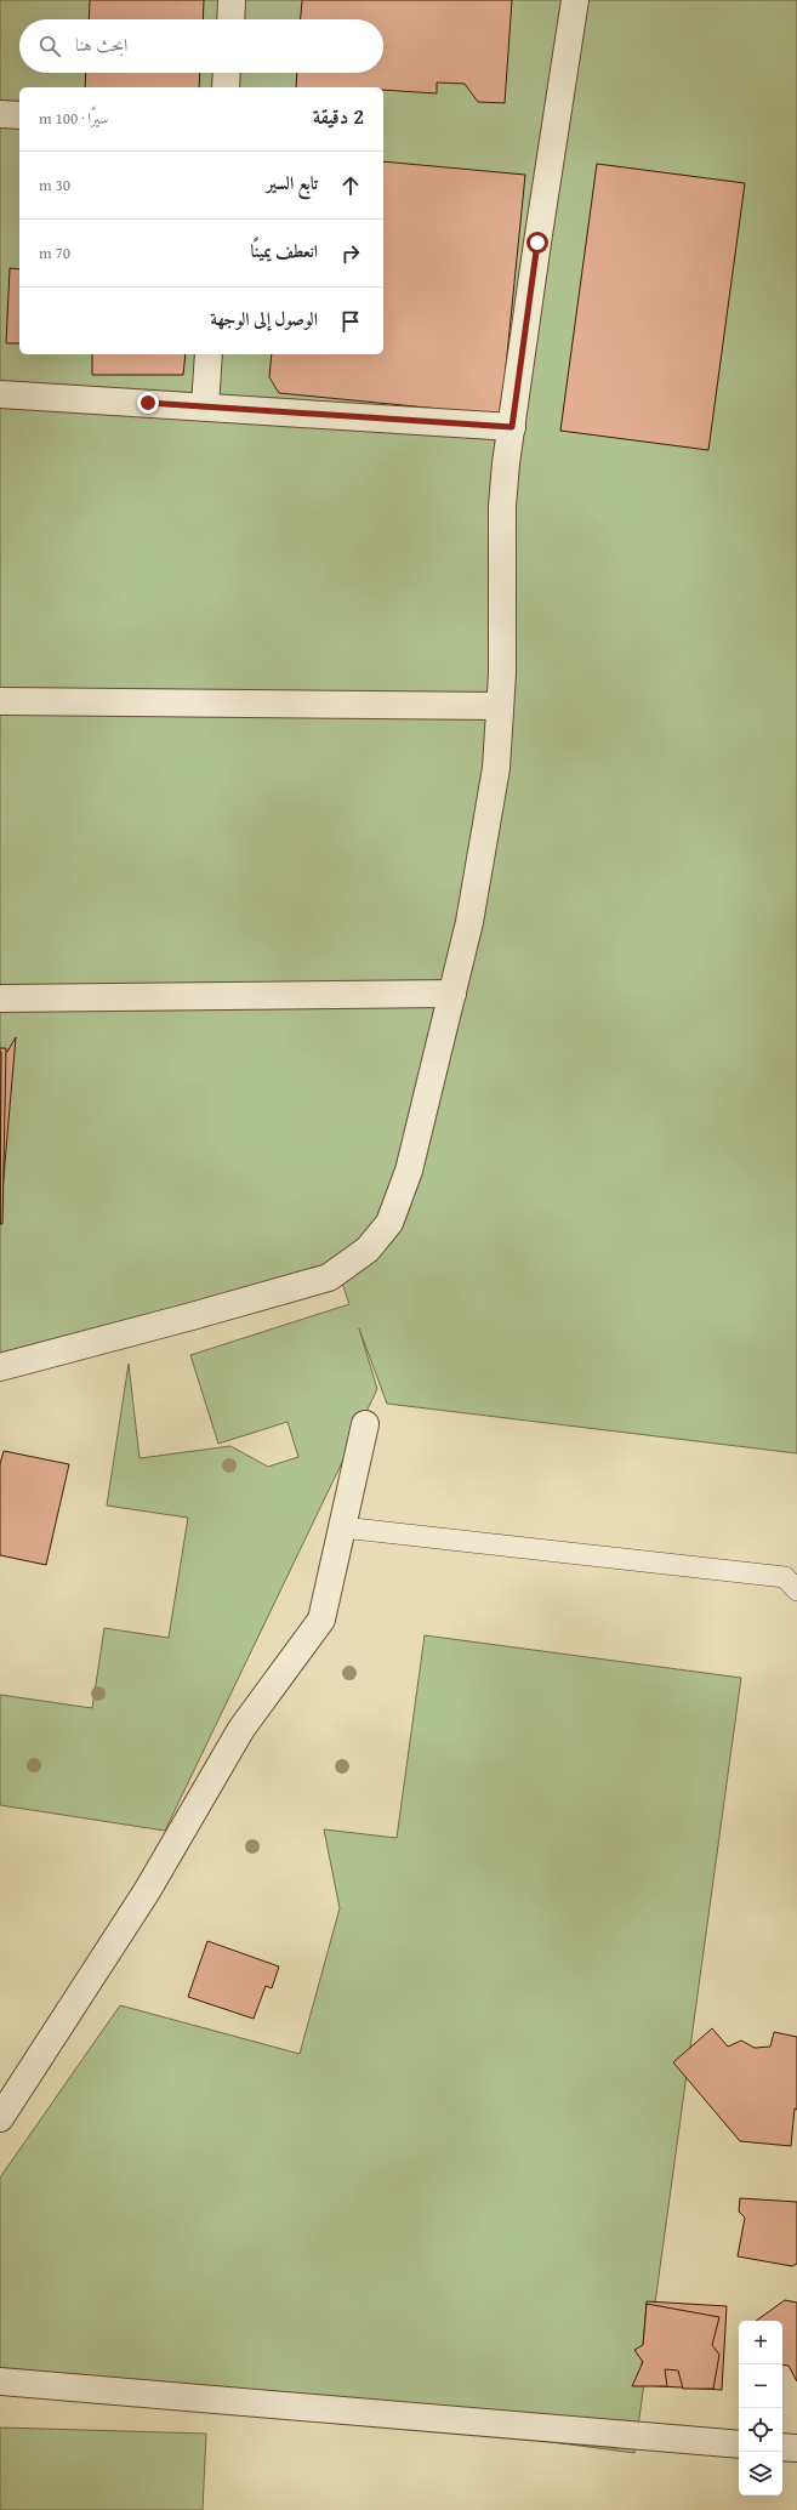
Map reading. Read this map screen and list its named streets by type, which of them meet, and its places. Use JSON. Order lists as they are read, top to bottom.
{
  "page": {
    "search": "ابحث هنا",
    "heading": ["2 دقيقة", "سيرًا · 100 m"],
    "list": [
      ["تابع السير", "30 m"],
      ["انعطف يمينًا", "70 m"],
      "الوصول إلى الوجهة"
    ],
    "map_buttons": ["+", "−"]
  }
}
